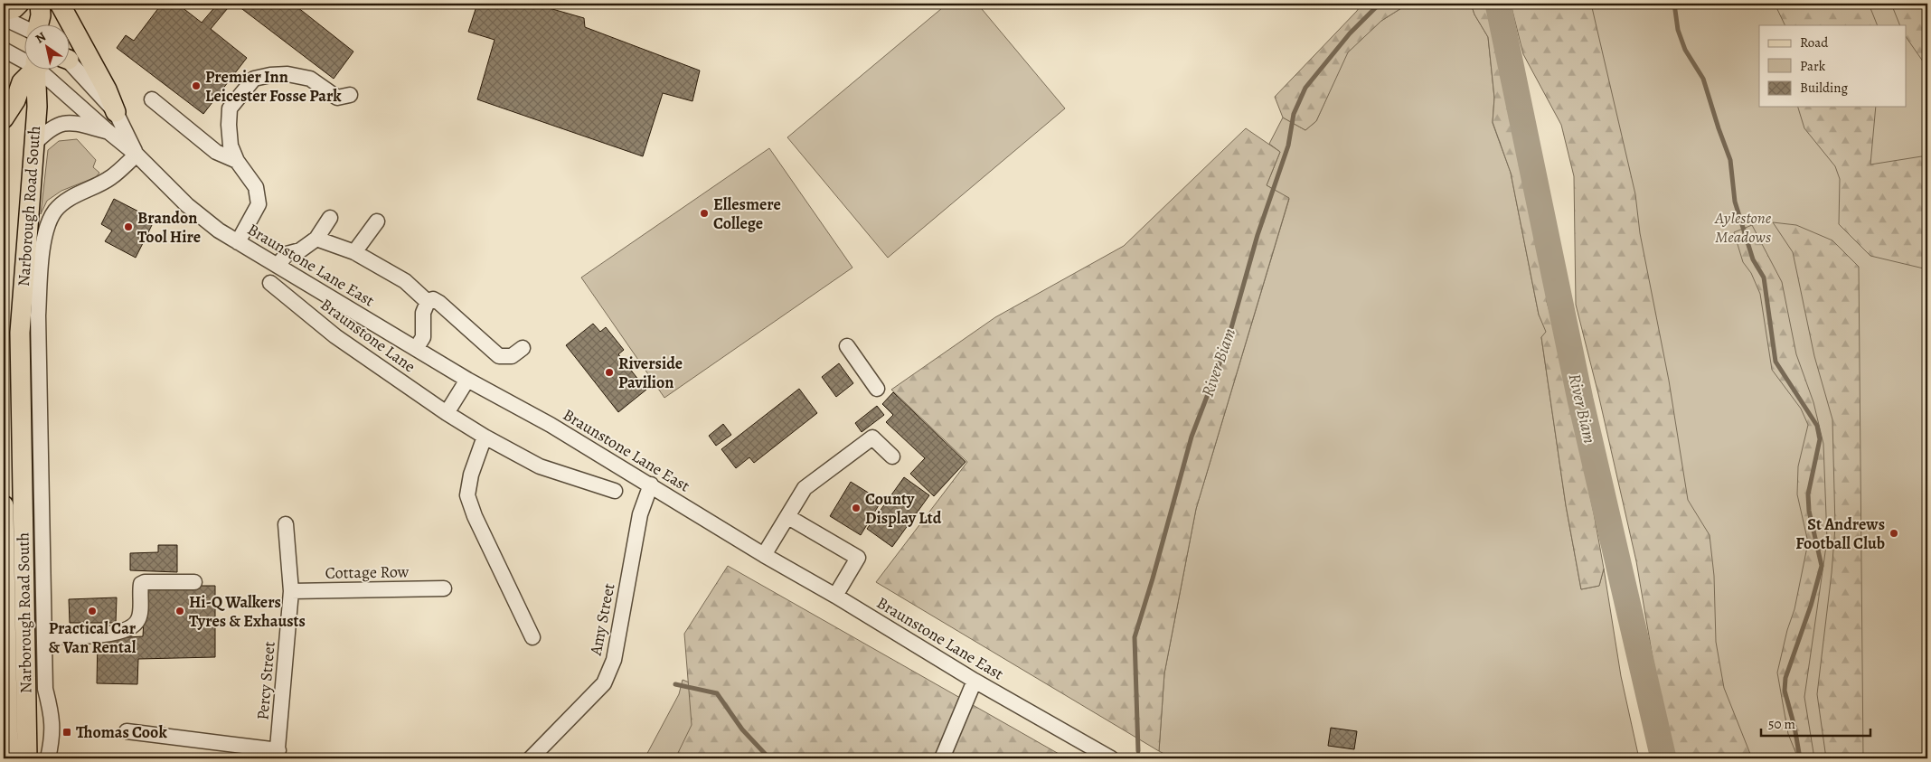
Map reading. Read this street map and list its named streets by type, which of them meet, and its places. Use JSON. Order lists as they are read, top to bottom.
{
  "streets": {
    "main road": ["Narborough Road South"],
    "street": [
      "Braunstone Lane East",
      "Braunstone Lane",
      "Cottage Row",
      "Amy Street",
      "Percy Street"
    ]
  },
  "crossings": [
    ["Narborough Road South", "Braunstone Lane East"],
    ["Braunstone Lane East", "Amy Street"],
    ["Cottage Row", "Percy Street"]
  ],
  "water": ["River Biam"],
  "parks": ["Aylestone Meadows"],
  "places": {
    "other": [
      "Premier Inn Leicester Fosse Park",
      "Ellesmere College",
      "Brandon Tool Hire",
      "Riverside Pavilion",
      "County Display Ltd",
      "St Andrews Football Club",
      "Practical Car & Van Rental",
      "Hi-Q Walkers Tyres & Exhausts"
    ],
    "transit": ["Thomas Cook"]
  },
  "legend": ["Road", "Park", "Building"],
  "scale_bar": "50 m",
  "north": "top left"
}
